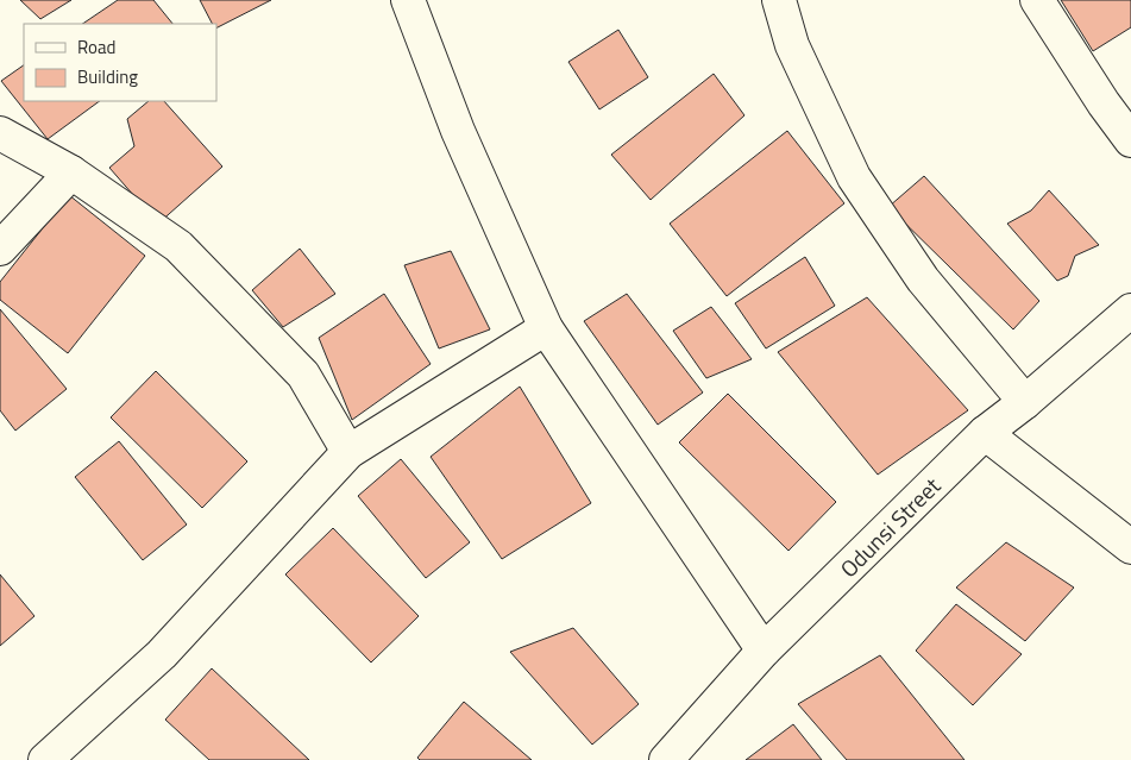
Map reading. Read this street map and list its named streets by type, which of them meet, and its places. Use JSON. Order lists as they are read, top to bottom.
{
  "streets": {
    "street": ["Odunsi Street"]
  },
  "legend": ["Road", "Building"]
}
